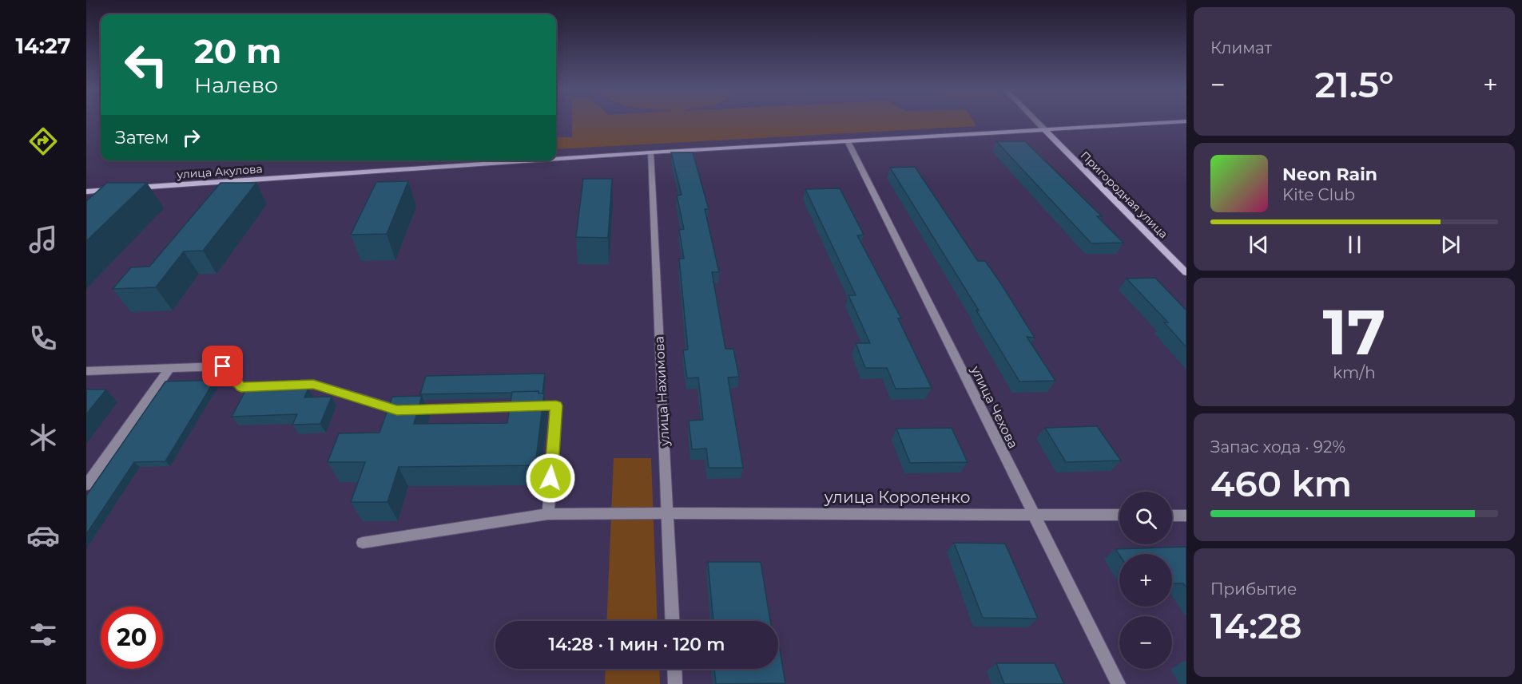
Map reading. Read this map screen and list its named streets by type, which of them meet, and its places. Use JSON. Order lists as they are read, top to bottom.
{
  "streets": {
    "main road": ["улица Акулова", "Пригородная улица"],
    "street": ["улица Нахимова", "улица Чехова", "улица Короленко"]
  },
  "crossings": [
    ["улица Акулова", "Пригородная улица"],
    ["улица Акулова", "улица Нахимова"],
    ["улица Акулова", "улица Чехова"],
    ["улица Нахимова", "улица Короленко"],
    ["улица Чехова", "улица Короленко"]
  ],
  "page": {
    "tabs": "14:27",
    "tile": [
      "Климат",
      ["17", "km/h"],
      ["Запас хода · 92%", "460 km"],
      ["Прибытие", "14:28"]
    ],
    "turn": ["20 m", "Налево"],
    "heat": ["−", "21.5°", "+"],
    "then": "Затем",
    "song": ["Neon Rain", "Kite Club"],
    "map_buttons": ["+", "−"],
    "limit": "20",
    "trip": "14:28 · 1 мин · 120 m"
  }
}
